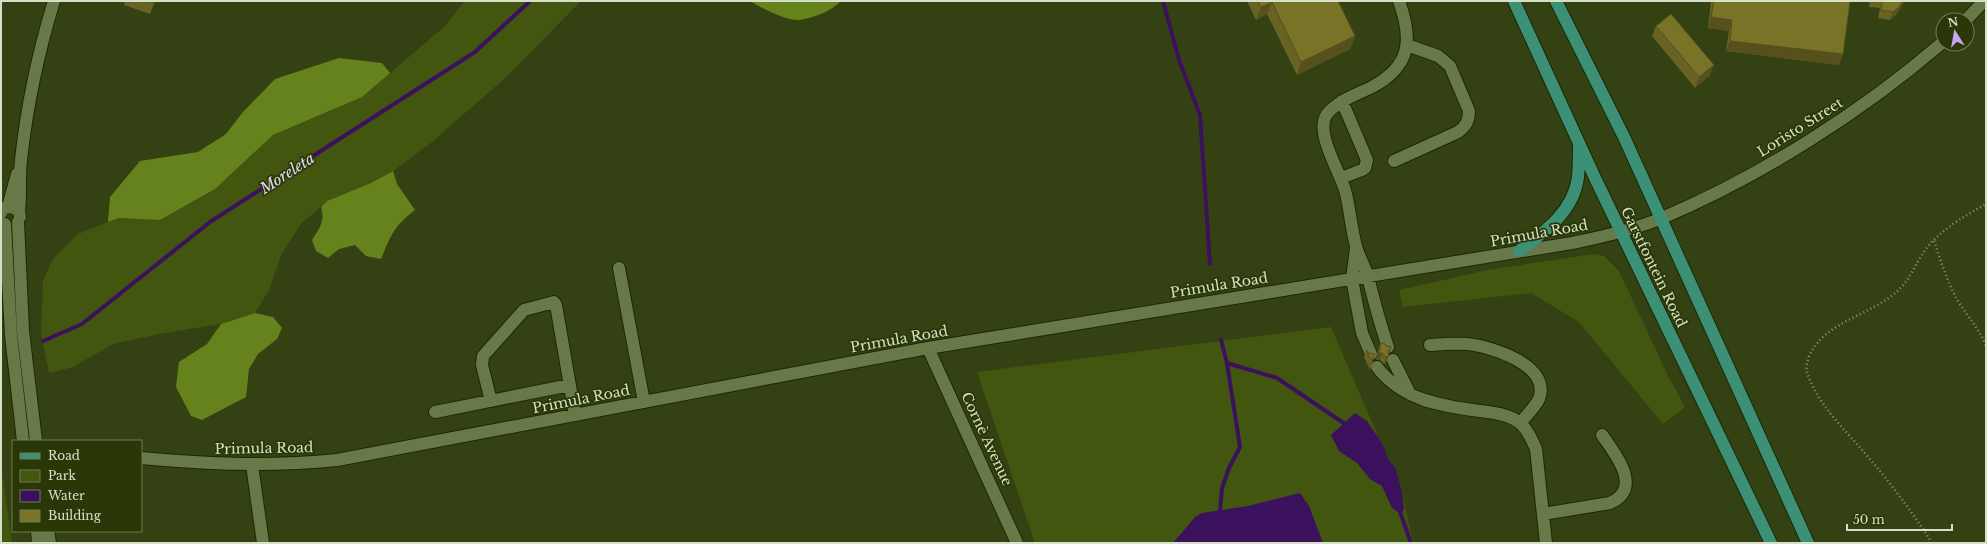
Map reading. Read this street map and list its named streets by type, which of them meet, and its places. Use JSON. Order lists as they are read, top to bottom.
{
  "streets": {
    "main road": ["Garstfontein Road"],
    "street": ["Loristo Street", "Primula Road", "Cornè Avenue"]
  },
  "crossings": [
    ["Loristo Street", "Primula Road"],
    ["Loristo Street", "Garstfontein Road"],
    ["Primula Road", "Garstfontein Road"],
    ["Primula Road", "Cornè Avenue"]
  ],
  "water": ["Moreleta"],
  "legend": [
    "Road",
    "Park",
    "Water",
    "Building"
  ],
  "scale_bar": "50 m",
  "north": "top"
}
